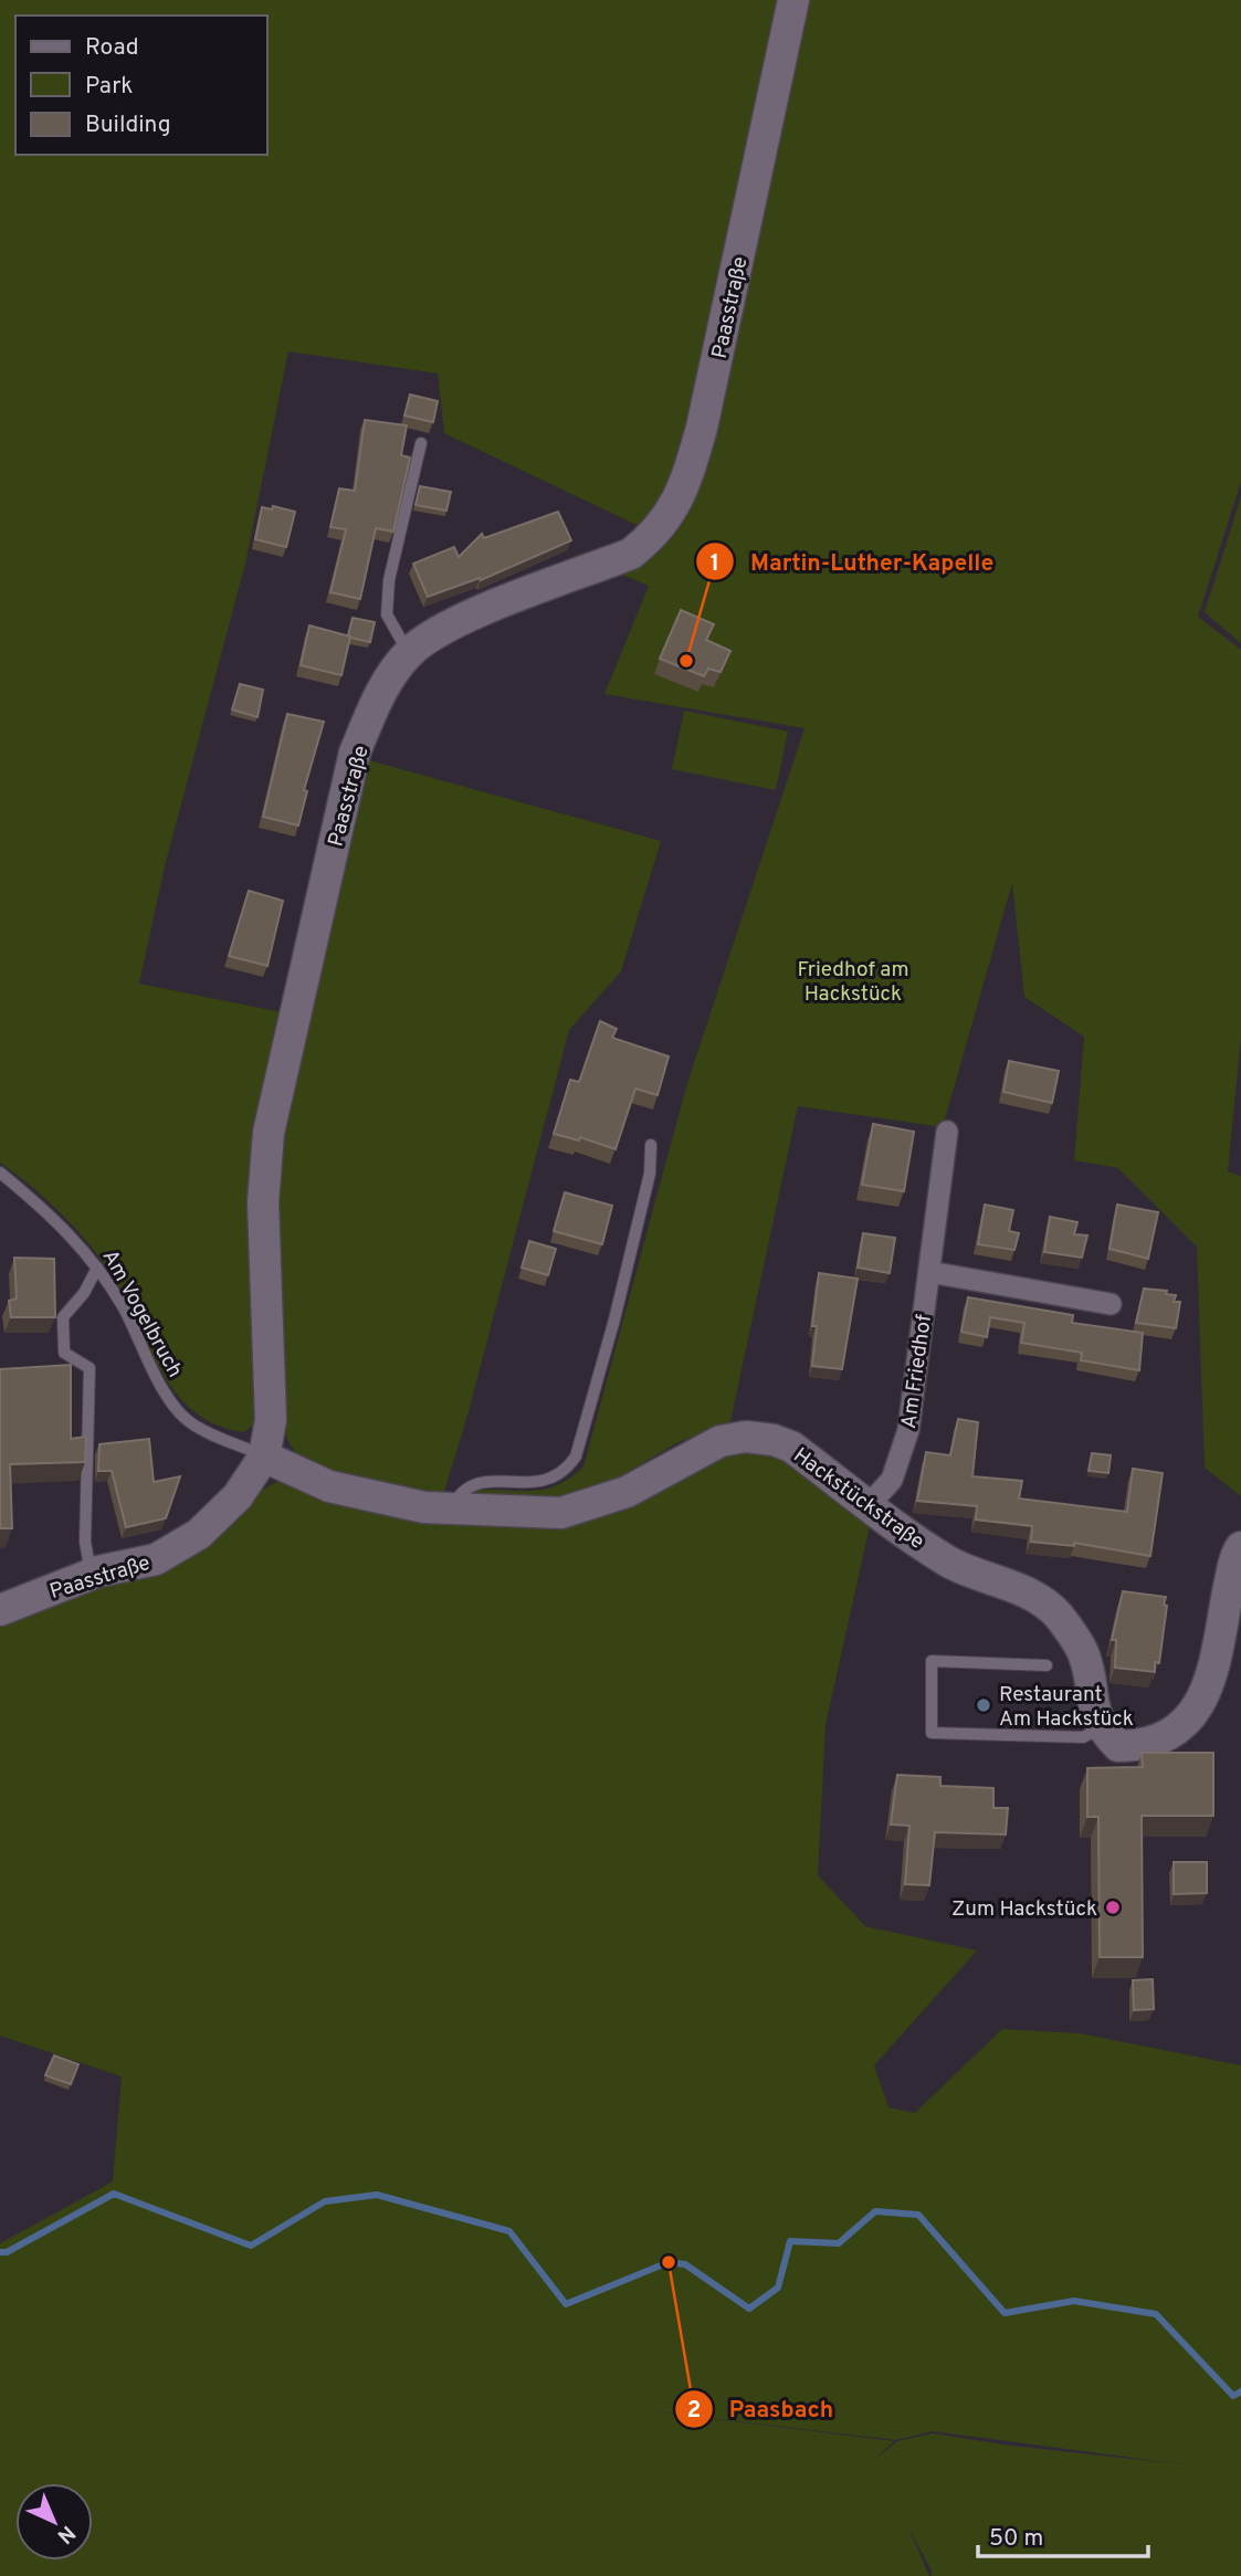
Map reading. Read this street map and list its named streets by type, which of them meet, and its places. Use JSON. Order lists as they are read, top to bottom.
{
  "streets": {
    "street": ["Paasstraße", "Am Friedhof", "Hackstückstraße"],
    "lane": ["Am Vogelbruch"]
  },
  "crossings": [
    ["Paasstraße", "Am Vogelbruch"],
    ["Paasstraße", "Hackstückstraße"],
    ["Am Vogelbruch", "Hackstückstraße"],
    ["Am Friedhof", "Hackstückstraße"]
  ],
  "parks": ["Friedhof am Hackstück"],
  "places": [
    "Martin-Luther-Kapelle",
    "Restaurant Am Hackstück",
    "Zum Hackstück",
    "Paasbach"
  ],
  "legend": ["Road", "Park", "Building"],
  "scale_bar": "50 m",
  "north": "bottom right"
}
